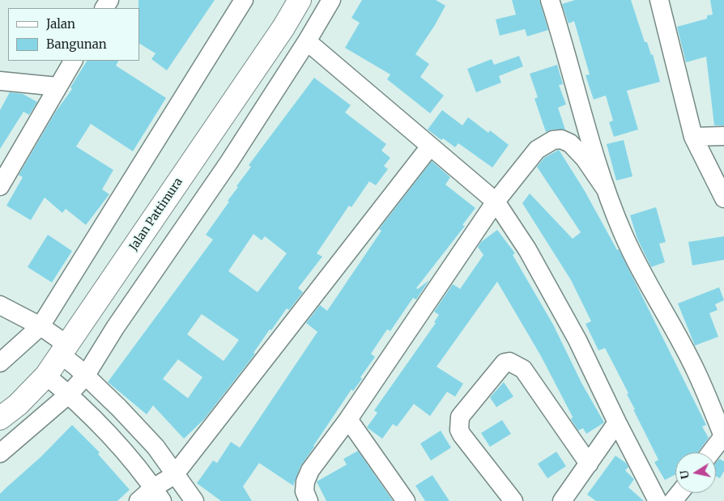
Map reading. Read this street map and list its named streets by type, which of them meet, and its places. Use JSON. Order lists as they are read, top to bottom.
{
  "streets": {
    "street": ["Jalan Pattimura"]
  },
  "legend": ["Jalan", "Bangunan"],
  "north": "left"
}
